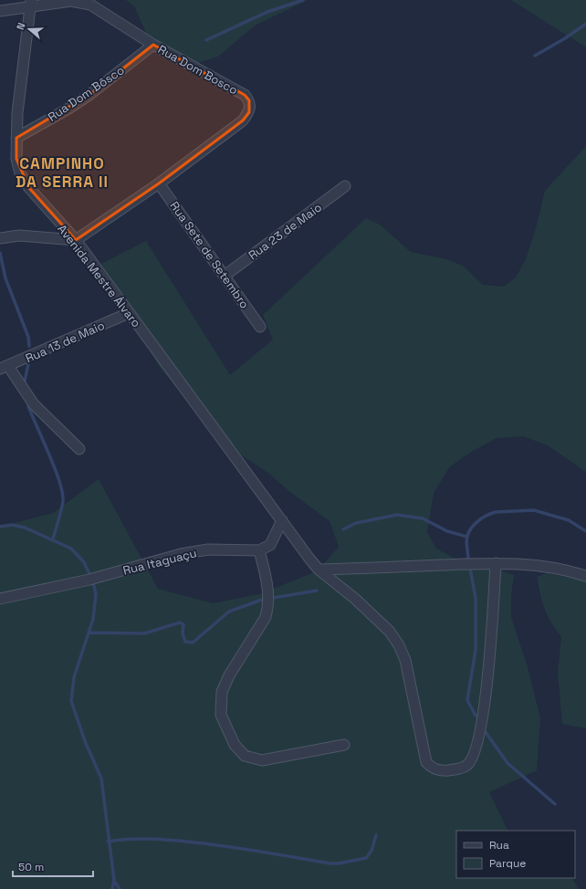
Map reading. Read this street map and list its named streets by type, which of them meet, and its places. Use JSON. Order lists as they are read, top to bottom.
{
  "streets": {
    "street": [
      "Rua Dom Bosco",
      "Rua Dom Bôsco",
      "Rua 23 de Maio",
      "Rua Sete de Setembro",
      "Avenida Mestre Álvaro",
      "Rua 13 de Maio",
      "Rua Itaguaçu"
    ]
  },
  "crossings": [
    ["Rua Dom Bosco", "Rua Dom Bôsco"],
    ["Rua Dom Bosco", "Rua Sete de Setembro"],
    ["Rua Dom Bosco", "Avenida Mestre Álvaro"],
    ["Rua Dom Bôsco", "Avenida Mestre Álvaro"],
    ["Rua 23 de Maio", "Rua Sete de Setembro"],
    ["Avenida Mestre Álvaro", "Rua 13 de Maio"]
  ],
  "districts": ["CAMPINHO DA SERRA II"],
  "legend": ["Rua", "Parque"],
  "scale_bar": "50 m",
  "north": "left"
}
